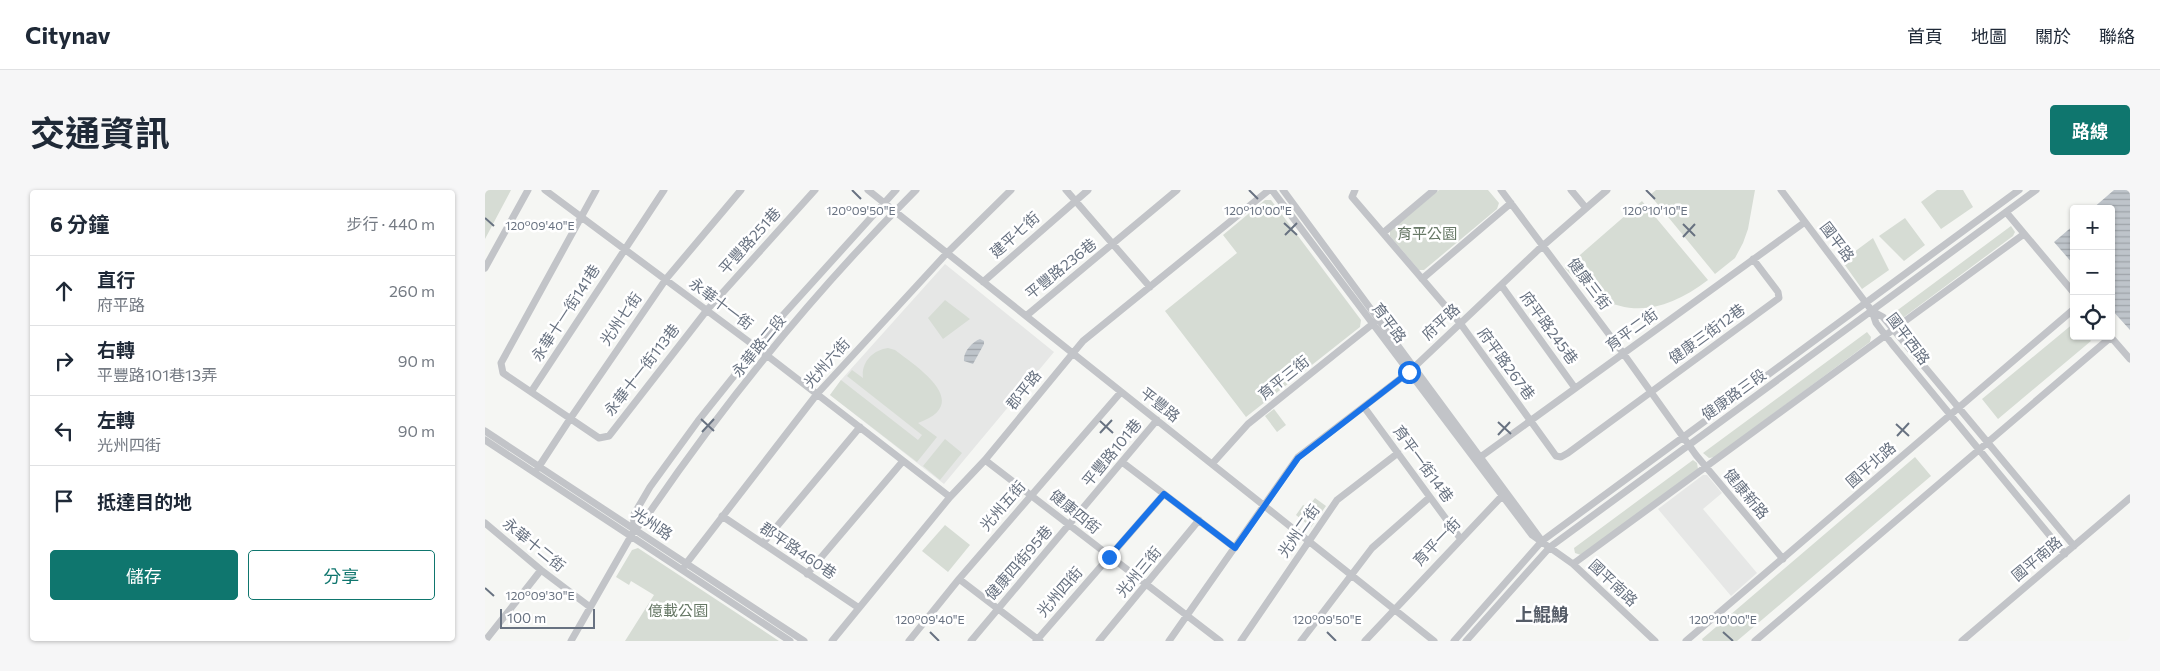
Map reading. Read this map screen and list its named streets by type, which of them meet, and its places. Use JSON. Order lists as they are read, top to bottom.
{
  "streets": {
    "street": [
      "建平七街",
      "平豐路251巷",
      "國平路",
      "平豐路236巷",
      "健康三街",
      "永華十一街",
      "永華十一街141巷",
      "光州七街",
      "府平路",
      "育平路",
      "府平路245巷",
      "育平二街",
      "健康三街12巷",
      "國平西路",
      "永華路二段",
      "光州六街",
      "府平路267巷",
      "永華十一街113巷",
      "育平三街",
      "郡平路",
      "健康路三段",
      "平豐路",
      "平豐路101巷",
      "育平一街14巷",
      "國平北路",
      "健康新路",
      "光州五街",
      "健康四街",
      "光州路",
      "光州二街",
      "育平一街",
      "永華十二街",
      "郡平路460巷",
      "國平南路",
      "健康四街95巷",
      "光州三街",
      "光州四街"
    ]
  },
  "crossings": [
    ["建平七街", "平豐路"],
    ["平豐路251巷", "永華十一街"],
    ["平豐路251巷", "永華十一街113巷"],
    ["國平路", "育平二街"],
    ["國平路", "國平西路"],
    ["國平路", "健康路三段"],
    ["平豐路236巷", "平豐路"],
    ["健康三街", "府平路"],
    ["健康三街", "育平二街"],
    ["健康三街", "健康三街12巷"],
    ["健康三街", "健康路三段"],
    ["健康三街", "健康新路"],
    ["永華十一街", "永華十一街141巷"],
    ["永華十一街", "光州七街"],
    ["永華十一街", "永華路二段"],
    ["永華十一街", "光州六街"],
    ["永華十一街", "永華十一街113巷"],
    ["永華十一街", "郡平路"],
    ["永華十一街141巷", "永華十一街113巷"],
    ["光州七街", "永華十一街113巷"],
    ["光州七街", "光州路"],
    ["府平路", "育平路"],
    ["府平路", "府平路245巷"],
    ["府平路", "府平路267巷"],
    ["府平路", "平豐路"],
    ["府平路", "育平一街14巷"],
    ["府平路", "健康四街"],
    ["育平路", "育平二街"],
    ["育平路", "育平三街"],
    ["育平路", "郡平路"],
    ["育平路", "健康路三段"],
    ["育平路", "育平一街"],
    ["育平路", "國平南路"],
    ["府平路245巷", "育平二街"],
    ["育平二街", "健康三街12巷"],
    ["育平二街", "府平路267巷"],
    ["健康三街12巷", "府平路267巷"],
    ["國平西路", "健康路三段"],
    ["國平西路", "國平北路"],
    ["國平西路", "國平南路"],
    ["永華路二段", "平豐路"],
    ["永華路二段", "光州路"],
    ["永華路二段", "永華十二街"],
    ["光州六街", "平豐路"],
    ["光州六街", "光州路"],
    ["光州六街", "郡平路460巷"],
    ["育平三街", "平豐路"],
    ["郡平路", "平豐路"],
    ["郡平路", "健康四街"],
    ["郡平路", "郡平路460巷"],
    ["健康路三段", "健康新路"],
    ["健康路三段", "國平南路"],
    ["平豐路", "平豐路101巷"],
    ["平豐路", "光州五街"],
    ["平豐路", "光州二街"],
    ["平豐路", "育平一街"],
    ["平豐路101巷", "健康四街"],
    ["平豐路101巷", "健康四街95巷"],
    ["育平一街14巷", "光州二街"],
    ["育平一街14巷", "育平一街"],
    ["國平北路", "健康新路"],
    ["光州五街", "健康四街"],
    ["健康四街", "健康四街95巷"],
    ["健康四街", "光州三街"],
    ["健康四街", "光州四街"]
  ],
  "districts": ["上鯤鯓"],
  "parks": ["育平公園", "億載公園"],
  "scale_bar": "100 m",
  "page": {
    "header": "Citynav",
    "nav": [
      "首頁",
      "地圖",
      "關於",
      "聯絡"
    ],
    "title": "交通資訊",
    "buttons": [
      "路線",
      ["儲存", "分享"]
    ],
    "heading": ["6 分鐘", "步行 · 440 m"],
    "map_buttons": ["+", "−"],
    "list": [
      ["直行", "府平路", "260 m"],
      ["右轉", "平豐路101巷13弄", "90 m"],
      ["左轉", "光州四街", "90 m"],
      "抵達目的地"
    ],
    "scale": "100 m"
  },
  "coordinates": [
    "120°09'50\"E",
    "120°10'00\"E",
    "120°10'10\"E",
    "120°09'40\"E",
    "120°09'30\"E"
  ]
}
